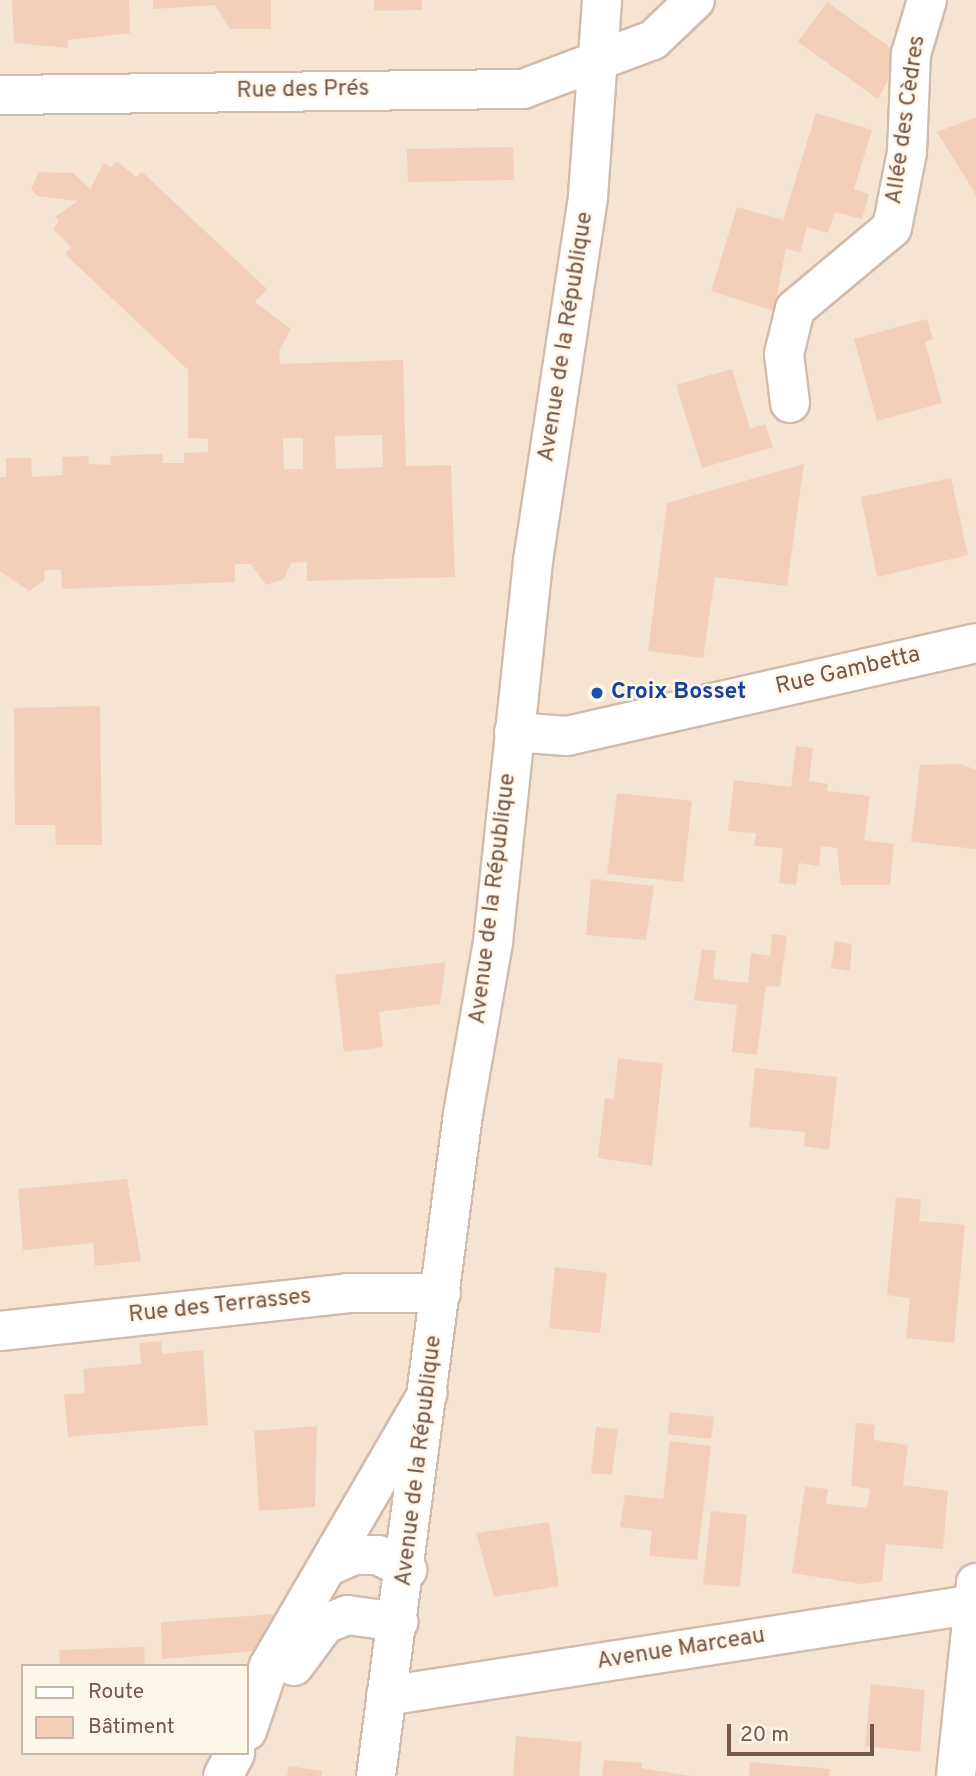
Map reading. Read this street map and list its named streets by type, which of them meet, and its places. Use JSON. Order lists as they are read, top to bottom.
{
  "streets": {
    "street": [
      "Rue des Prés",
      "Allée des Cèdres",
      "Avenue de la République",
      "Rue Gambetta",
      "Rue des Terrasses",
      "Avenue Marceau"
    ]
  },
  "crossings": [
    ["Rue des Prés", "Avenue de la République"],
    ["Avenue de la République", "Rue Gambetta"],
    ["Avenue de la République", "Rue des Terrasses"],
    ["Avenue de la République", "Avenue Marceau"]
  ],
  "places": ["Croix Bosset"],
  "legend": ["Route", "Bâtiment"],
  "scale_bar": "20 m"
}
